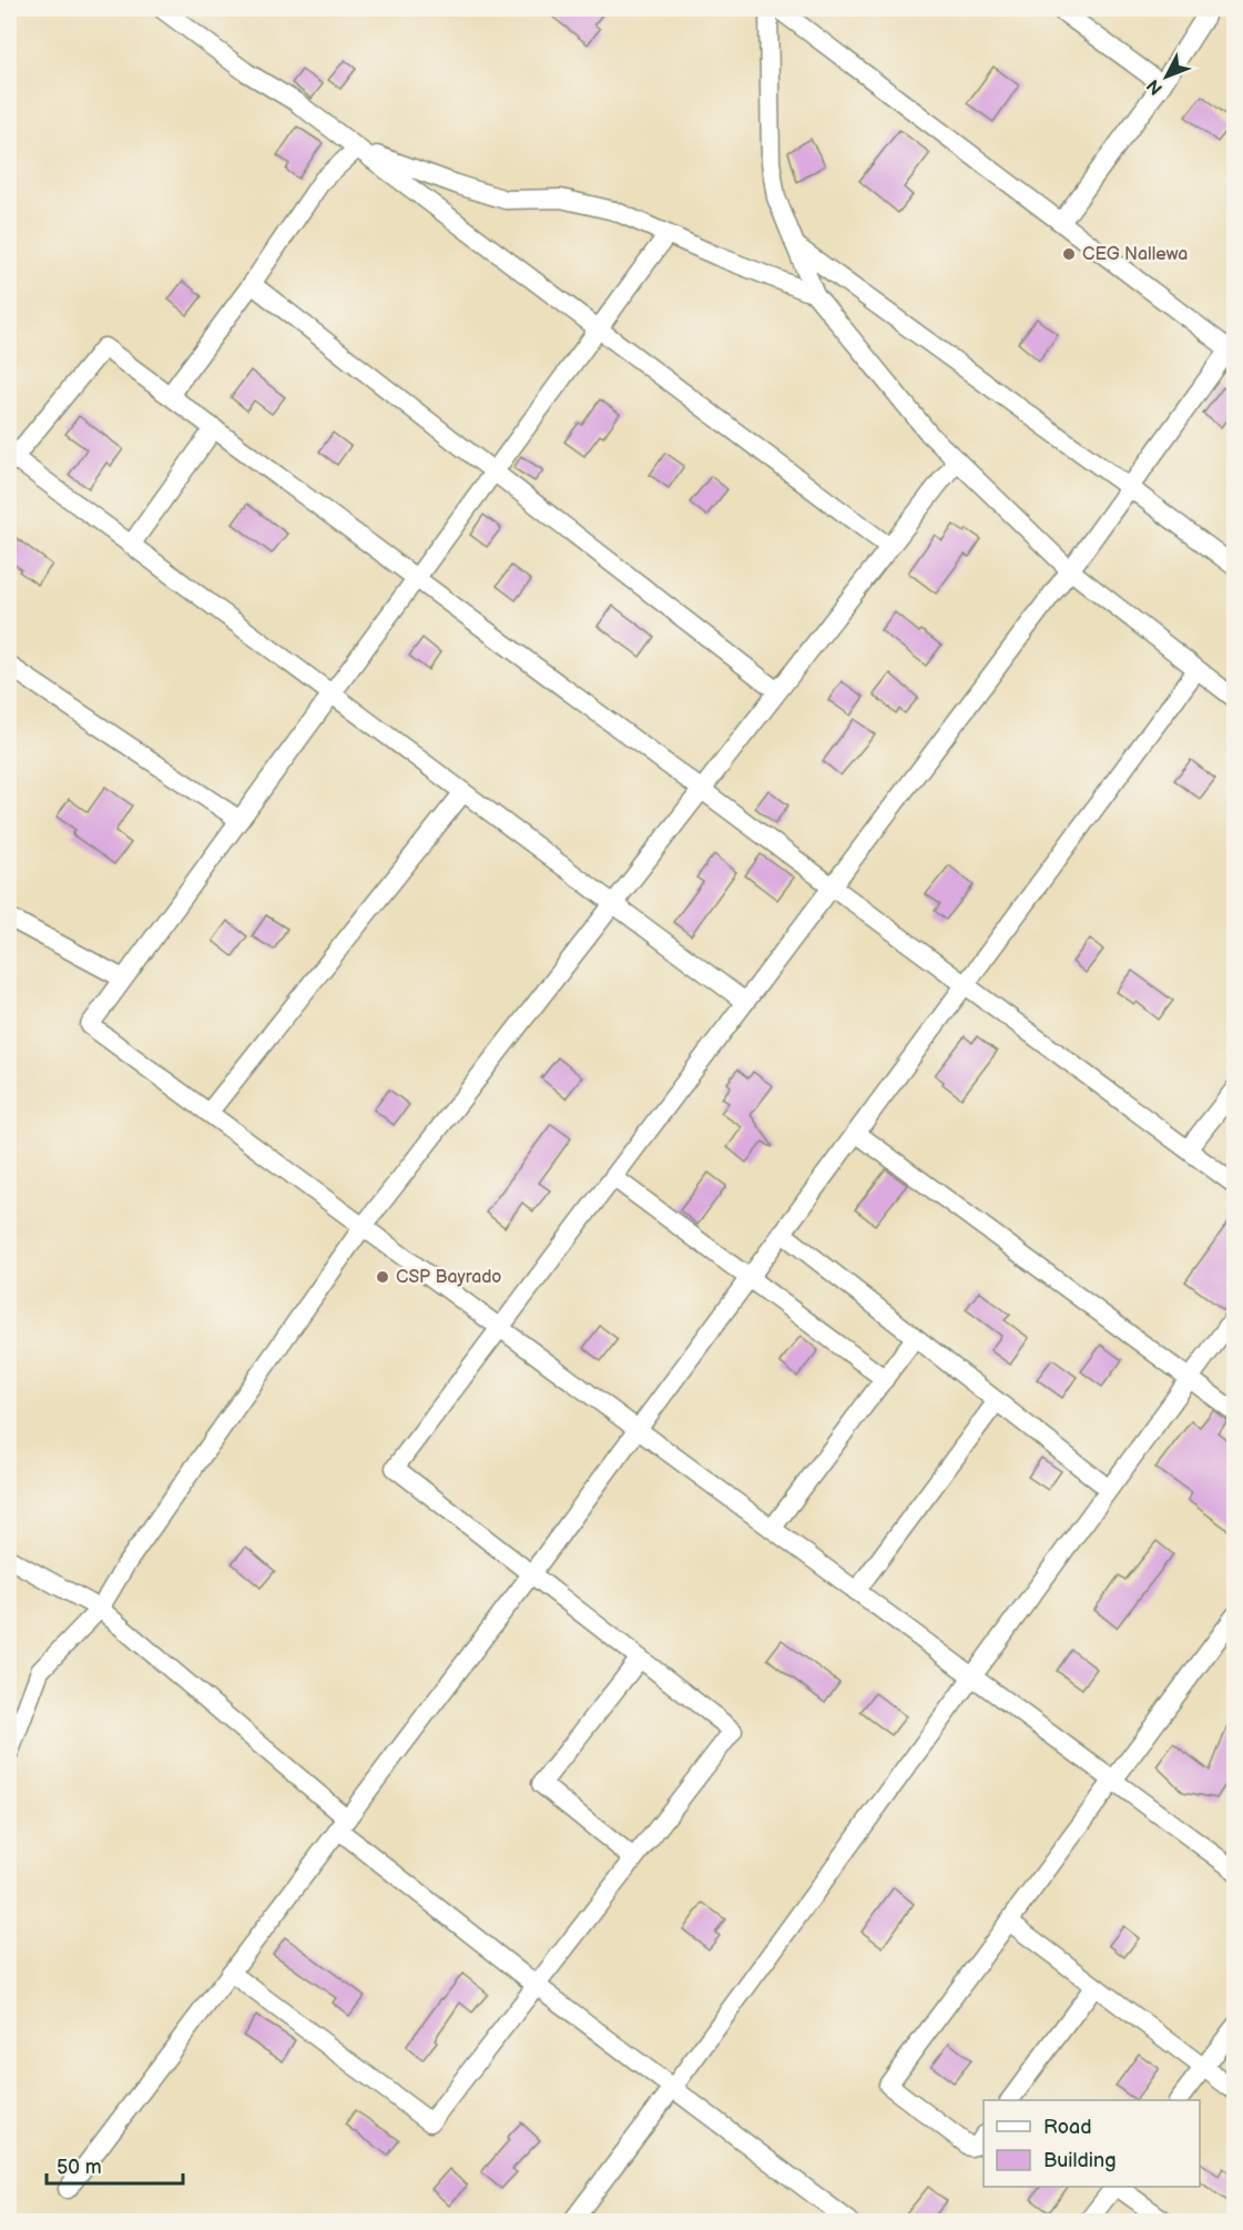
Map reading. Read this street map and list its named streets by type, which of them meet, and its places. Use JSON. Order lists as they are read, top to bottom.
{
  "places": ["CEG Nallewa", "CSP Bayrado"],
  "legend": ["Road", "Building"],
  "scale_bar": "50 m",
  "north": "bottom left"
}
